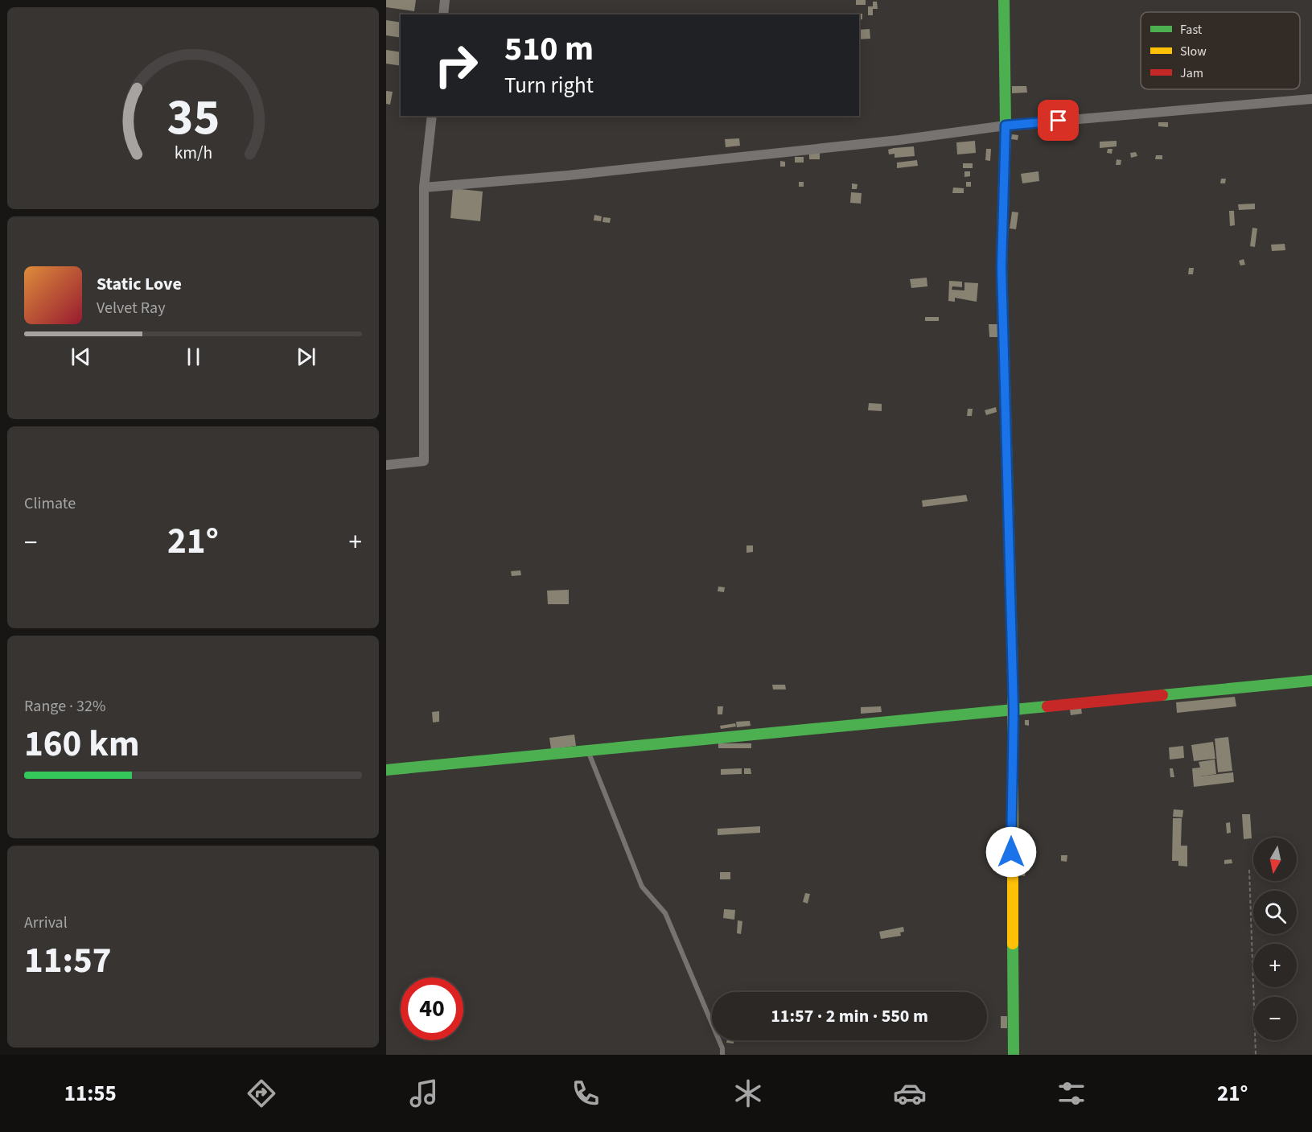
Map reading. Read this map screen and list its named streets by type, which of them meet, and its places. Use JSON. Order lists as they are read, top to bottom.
{
  "legend": ["Fast", "Slow", "Jam"],
  "north": "bottom",
  "page": {
    "turn": ["510 m", "Turn right"],
    "song": ["Static Love", "Velvet Ray"],
    "tile": [
      "Climate",
      ["Range · 32%", "160 km"],
      ["Arrival", "11:57"]
    ],
    "heat": ["−", "21°", "+"],
    "map_buttons": ["+", "−"],
    "limit": "40",
    "trip": "11:57 · 2 min · 550 m",
    "tabs": ["11:55", "21°"],
    "gauge": ["35", "km/h"]
  }
}
